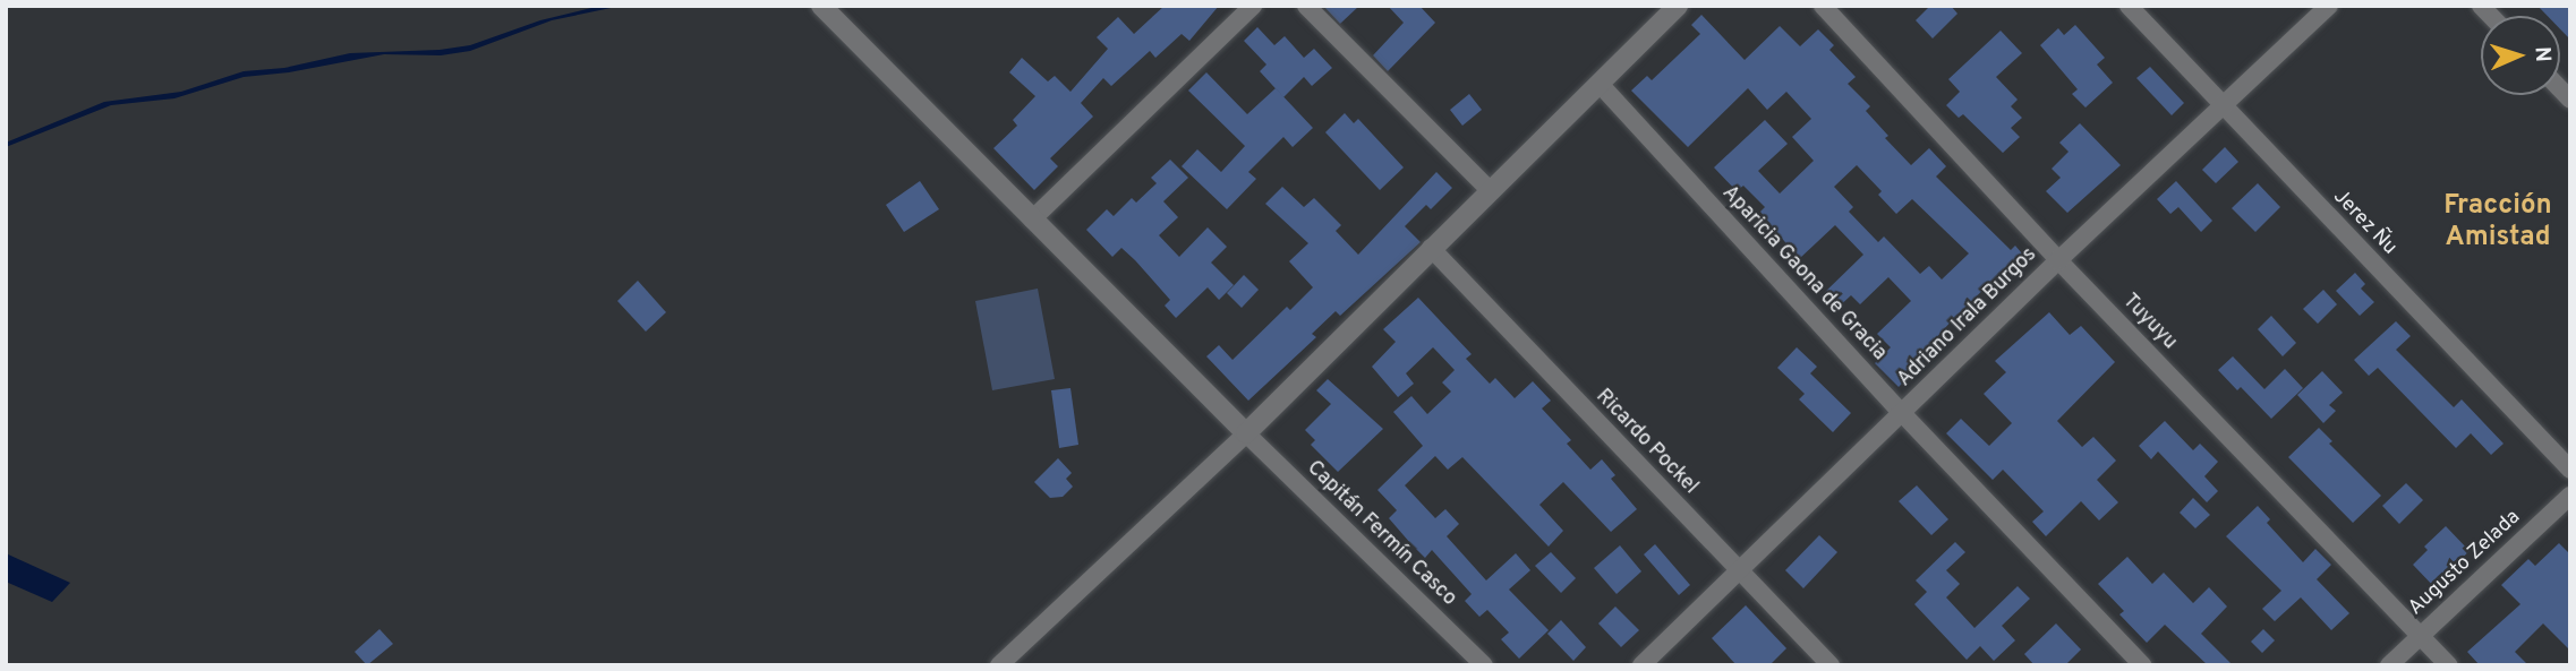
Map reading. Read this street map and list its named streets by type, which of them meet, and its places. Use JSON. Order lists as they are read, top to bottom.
{
  "streets": {
    "street": [
      "Jerez Ñu",
      "Aparicia Gaona de Gracia",
      "Adriano Irala Burgos",
      "Tuyuyu",
      "Ricardo Pockel",
      "Capitán Fermín Casco",
      "Augusto Zelada"
    ]
  },
  "crossings": [
    ["Jerez Ñu", "Adriano Irala Burgos"],
    ["Aparicia Gaona de Gracia", "Adriano Irala Burgos"],
    ["Adriano Irala Burgos", "Tuyuyu"],
    ["Adriano Irala Burgos", "Ricardo Pockel"],
    ["Tuyuyu", "Augusto Zelada"]
  ],
  "districts": ["Fracción Amistad"],
  "north": "right"
}
